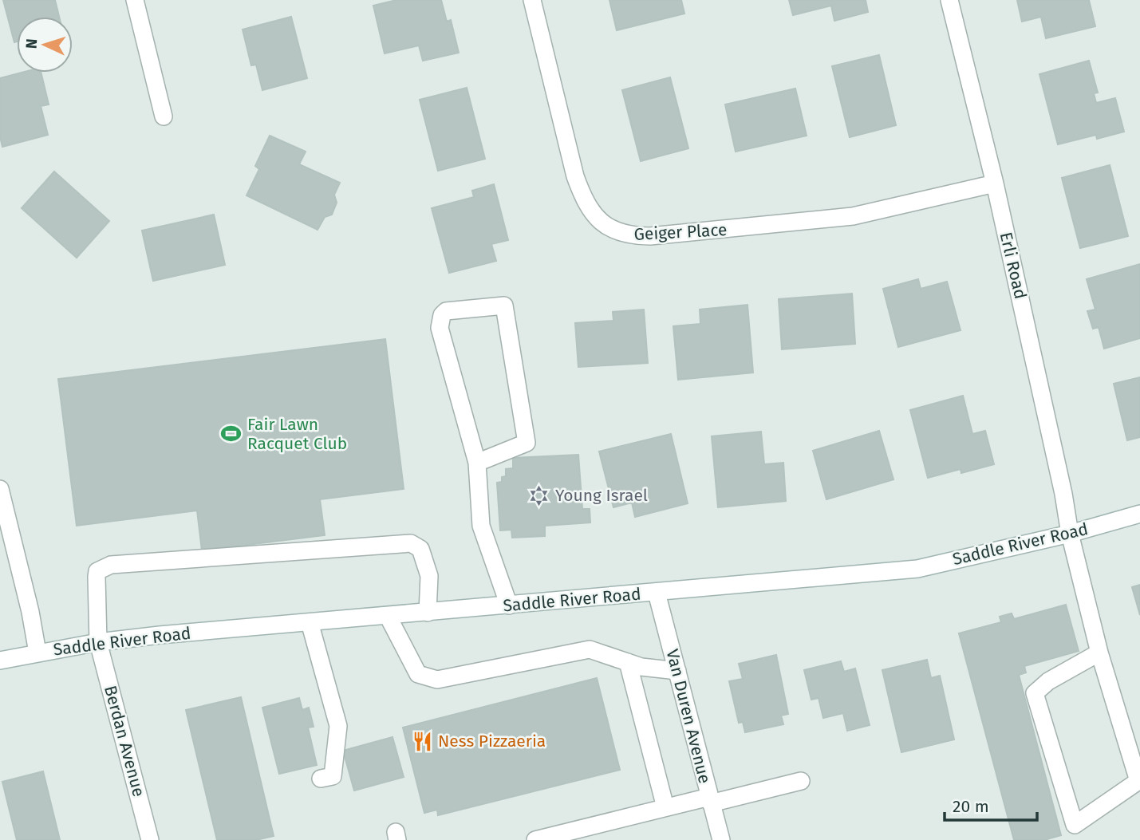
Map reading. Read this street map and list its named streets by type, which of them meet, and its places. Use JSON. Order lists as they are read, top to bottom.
{
  "streets": {
    "street": [
      "Geiger Place",
      "Erli Road",
      "Saddle River Road",
      "Van Duren Avenue",
      "Berdan Avenue"
    ]
  },
  "crossings": [
    ["Geiger Place", "Erli Road"],
    ["Erli Road", "Saddle River Road"],
    ["Saddle River Road", "Van Duren Avenue"],
    ["Saddle River Road", "Berdan Avenue"]
  ],
  "places": {
    "sports": ["Fair Lawn Racquet Club"],
    "synagogue": ["Young Israel"],
    "restaurant": ["Ness Pizzaeria"]
  },
  "scale_bar": "20 m",
  "north": "left"
}
